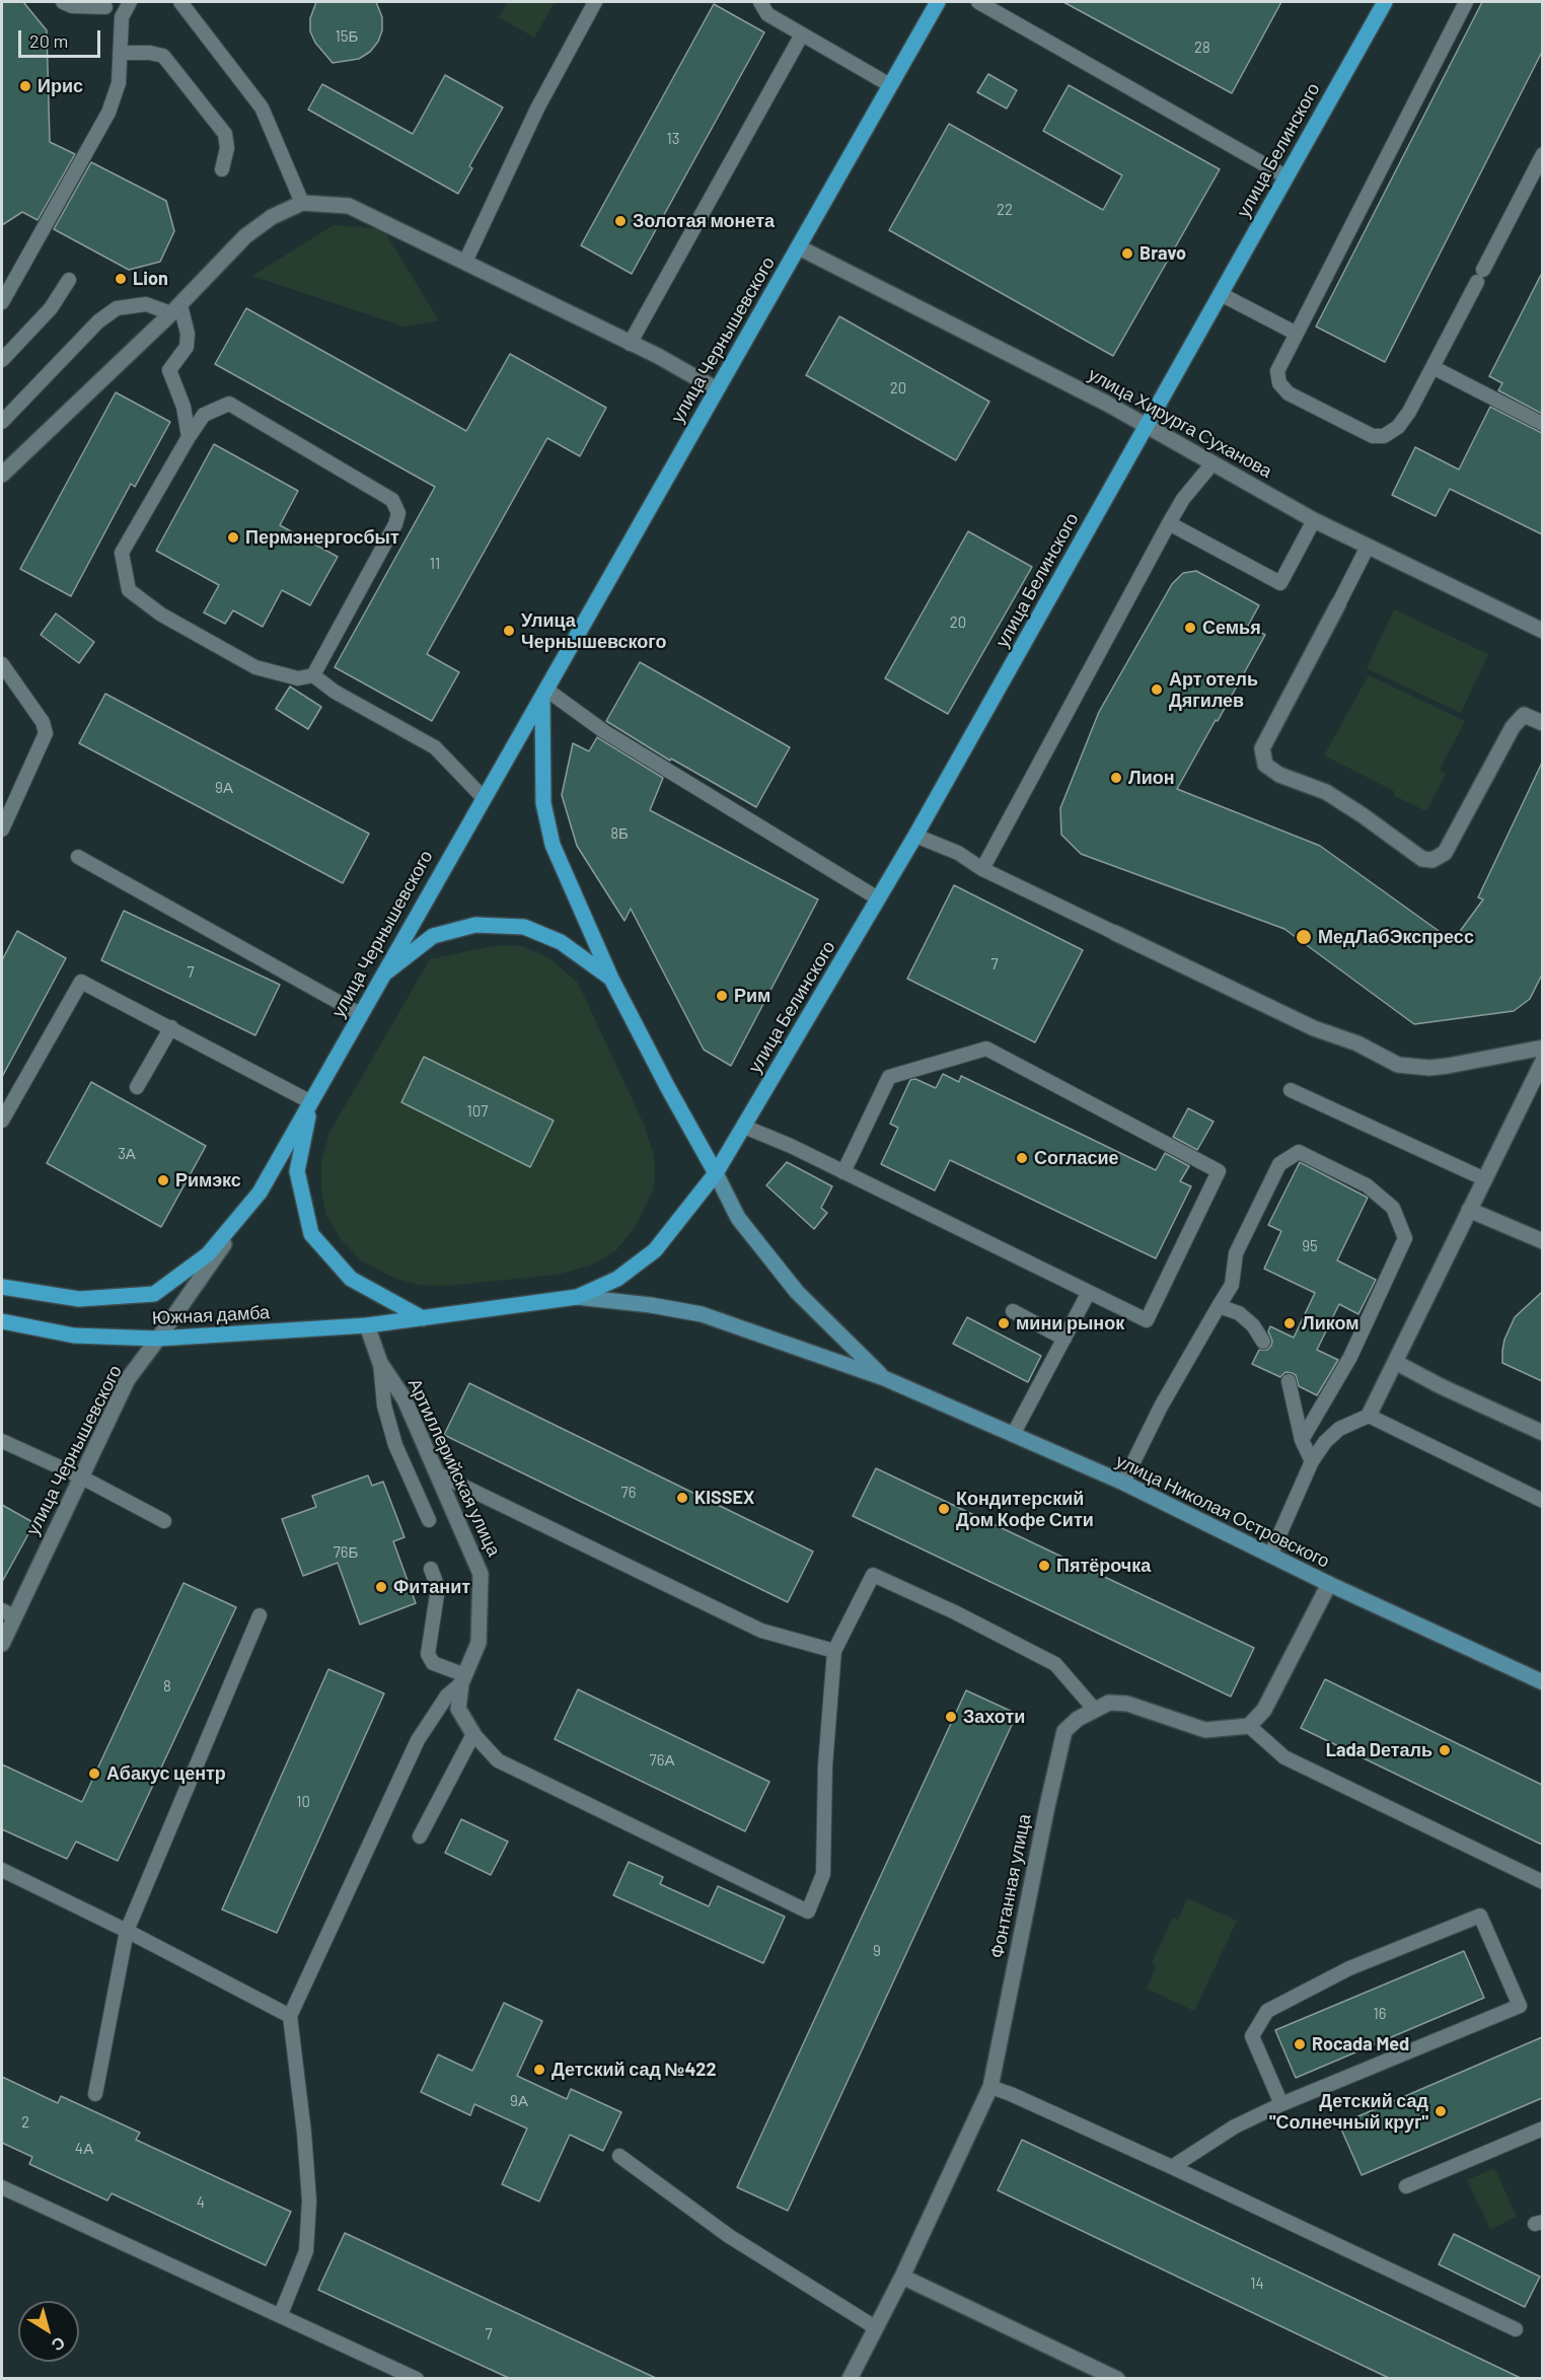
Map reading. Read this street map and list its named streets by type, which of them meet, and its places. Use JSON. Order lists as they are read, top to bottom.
{
  "streets": {
    "main road": [
      "улица Белинского",
      "улица Чернышевского",
      "Южная дамба",
      "улица Николая Островского"
    ],
    "street": ["улица Хирурга Суханова", "Артиллерийская улица", "Фонтанная улица"]
  },
  "crossings": [
    ["улица Белинского", "улица Хирурга Суханова"],
    ["улица Белинского", "Южная дамба"],
    ["улица Белинского", "улица Николая Островского"],
    ["улица Чернышевского", "улица Хирурга Суханова"],
    ["улица Чернышевского", "Южная дамба"],
    ["Южная дамба", "Артиллерийская улица"],
    ["Южная дамба", "улица Николая Островского"]
  ],
  "places": [
    "Ирис",
    "Золотая монета",
    "Bravo",
    "Lion",
    "Пермэнергосбыт",
    "Семья",
    "Улица Чернышевского",
    "Арт отель Дягилев",
    "Лион",
    "МедЛабЭкспресс",
    "Рим",
    "Согласие",
    "Римэкс",
    "мини рынок",
    "Ликом",
    "KISSEX",
    "Кондитерский Дом Кофе Сити",
    "Пятёрочка",
    "Фитанит",
    "Захоти",
    "Lada Dеталь",
    "Абакус центр",
    "Rocada Med",
    "Детский сад №422",
    "Детский сад \"Солнечный круг\""
  ],
  "house_numbers": [
    "15Б",
    "28",
    "13",
    "22",
    "20",
    "11",
    "20",
    "9А",
    "8Б",
    "7",
    "7",
    "107",
    "3А",
    "95",
    "76",
    "76Б",
    "8",
    "76А",
    "10",
    "9",
    "16",
    "9А",
    "2",
    "4А",
    "4",
    "14",
    "7"
  ],
  "scale_bar": "20 m",
  "north": "bottom right"
}
